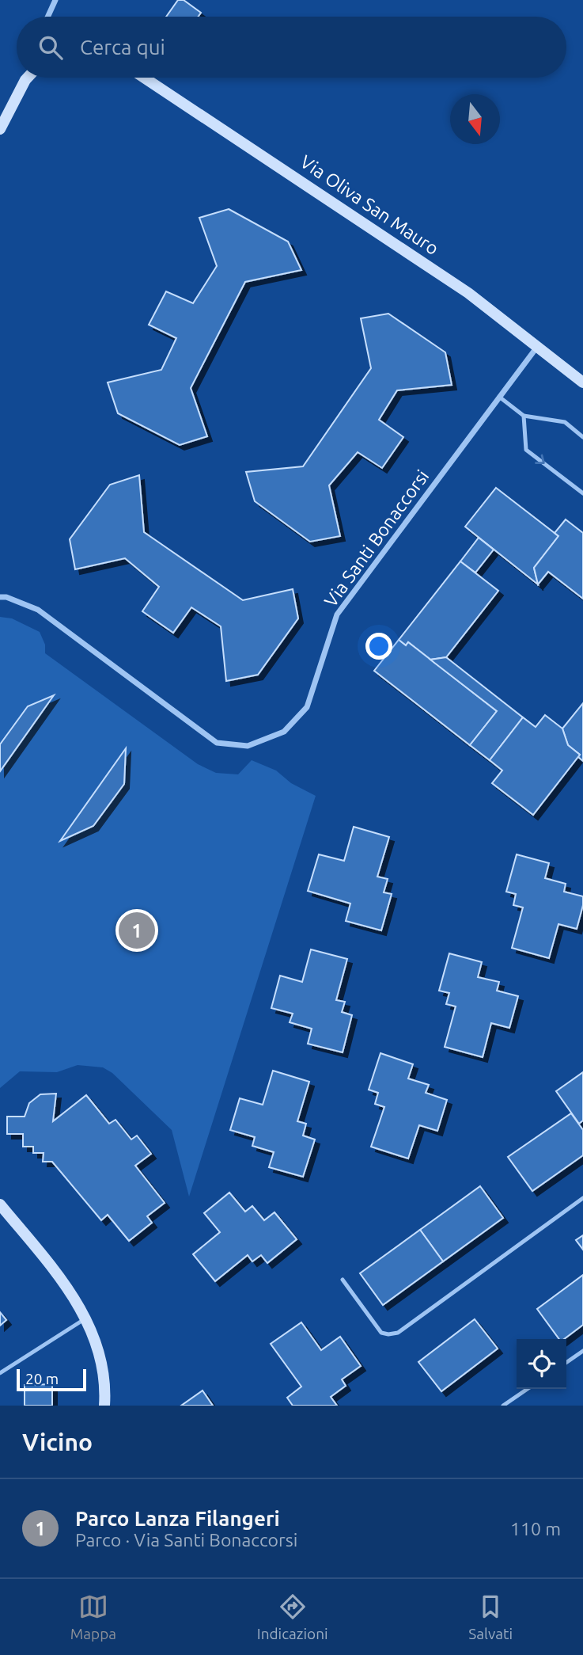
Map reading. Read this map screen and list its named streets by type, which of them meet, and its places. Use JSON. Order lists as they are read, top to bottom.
{
  "streets": {
    "street": ["Via Oliva San Mauro", "Via Santi Bonaccorsi"]
  },
  "crossings": [
    ["Via Oliva San Mauro", "Via Santi Bonaccorsi"]
  ],
  "scale_bar": "20 m",
  "north": "bottom",
  "page": {
    "search": "Cerca qui",
    "pins": "1",
    "scale": "20 m",
    "heading": "Vicino",
    "list": [
      {
        "mark": "1",
        "name": "Parco Lanza Filangeri",
        "note": "Parco · Via Santi Bonaccorsi",
        "value": "110 m"
      }
    ],
    "nav": ["Mappa", "Indicazioni", "Salvati"]
  }
}
